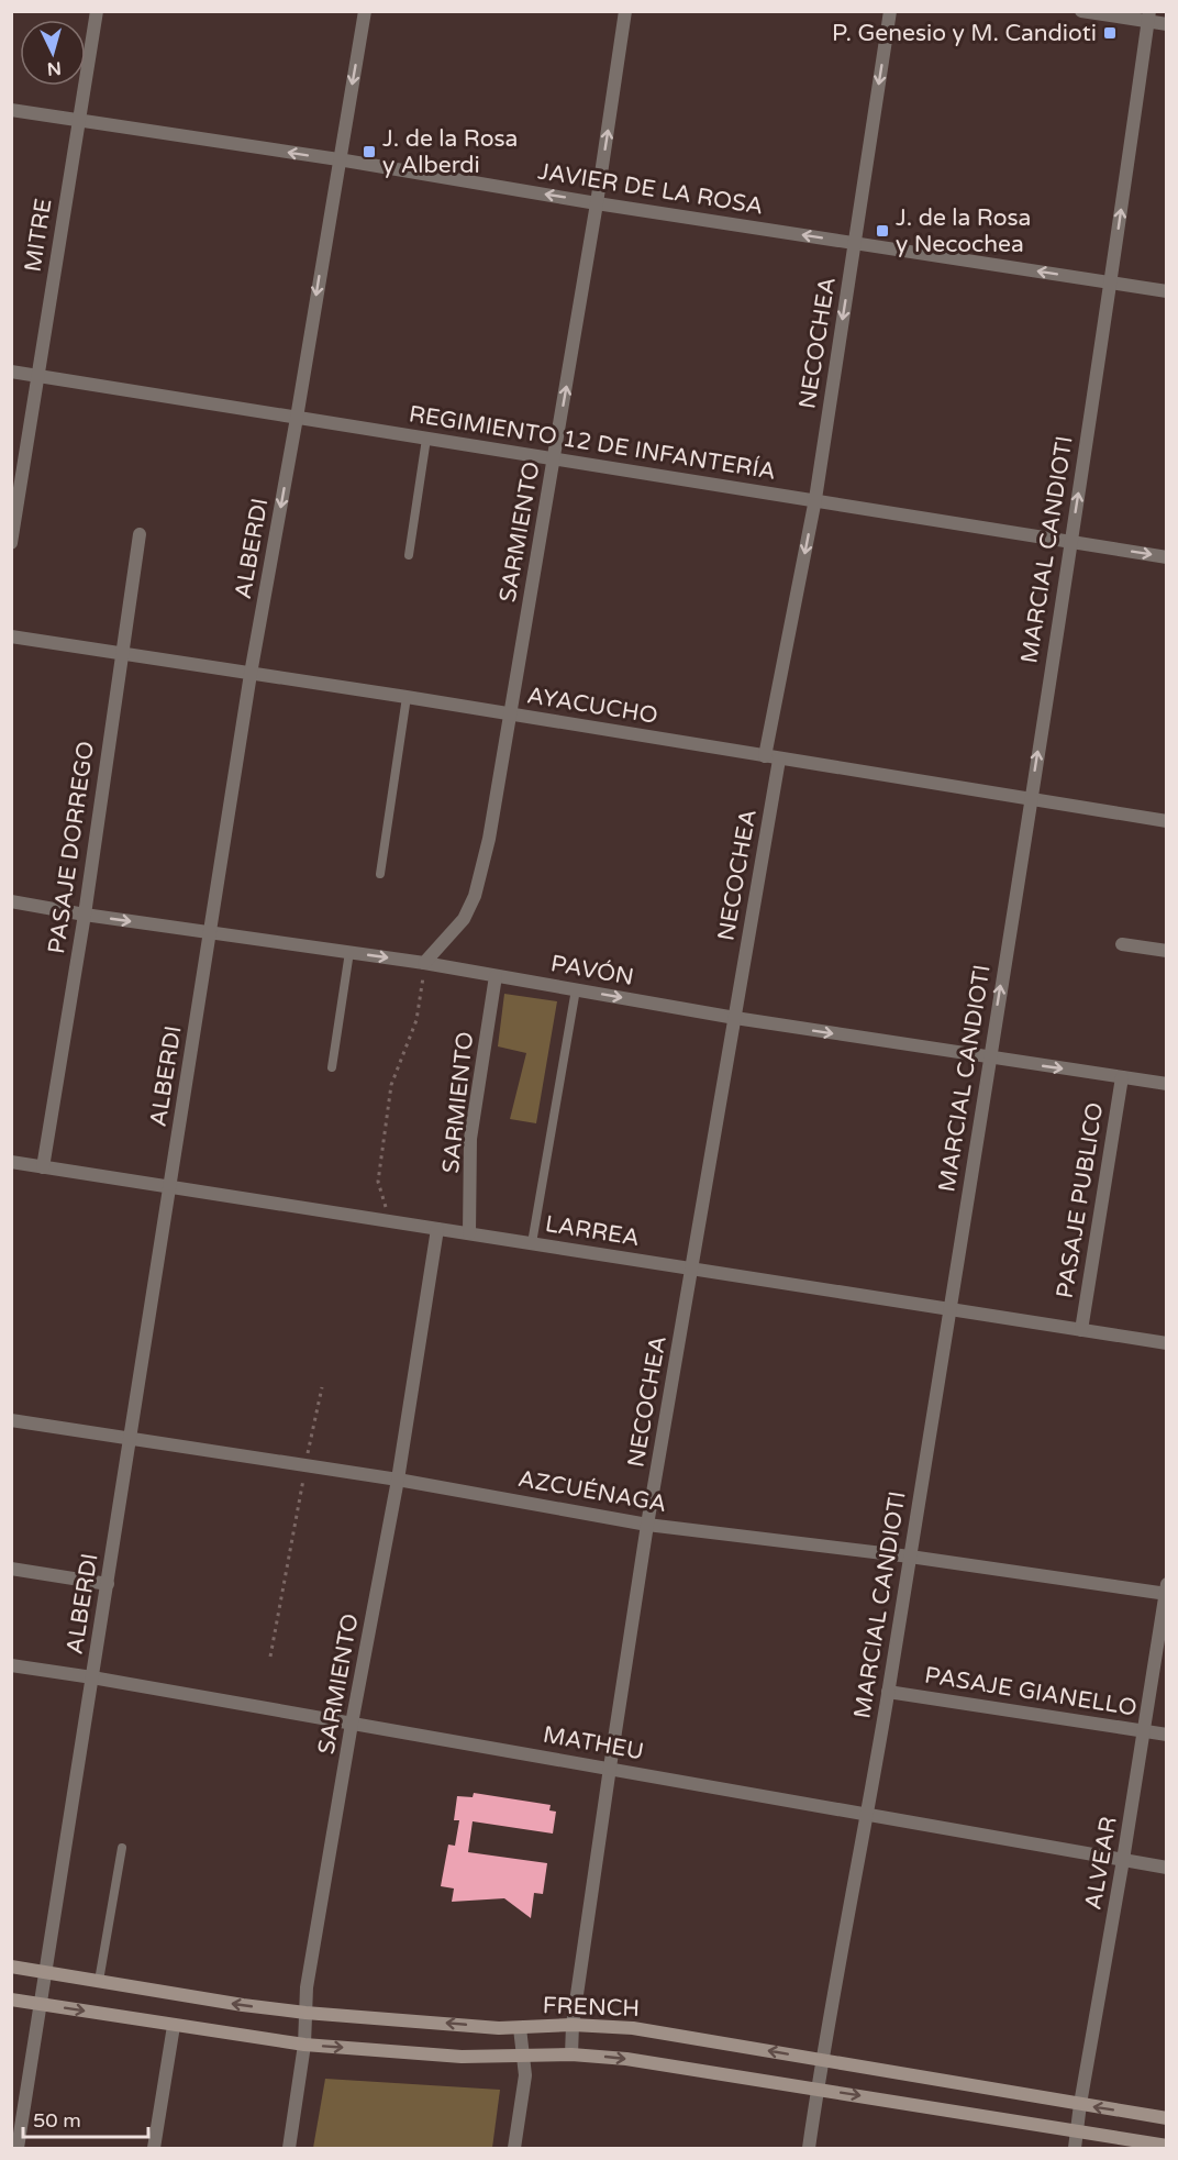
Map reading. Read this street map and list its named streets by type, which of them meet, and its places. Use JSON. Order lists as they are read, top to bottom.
{
  "streets": {
    "main road": ["FRENCH"],
    "street": [
      "JAVIER DE LA ROSA",
      "MITRE",
      "NECOCHEA",
      "REGIMIENTO 12 DE INFANTERÍA",
      "SARMIENTO",
      "ALBERDI",
      "MARCIAL CANDIOTI",
      "AYACUCHO",
      "PASAJE DORREGO",
      "PAVÓN",
      "PASAJE PUBLICO",
      "LARREA",
      "AZCUÉNAGA",
      "PASAJE GIANELLO",
      "MATHEU",
      "ALVEAR"
    ]
  },
  "crossings": [
    ["JAVIER DE LA ROSA", "MITRE"],
    ["JAVIER DE LA ROSA", "NECOCHEA"],
    ["JAVIER DE LA ROSA", "SARMIENTO"],
    ["JAVIER DE LA ROSA", "ALBERDI"],
    ["JAVIER DE LA ROSA", "MARCIAL CANDIOTI"],
    ["MITRE", "REGIMIENTO 12 DE INFANTERÍA"],
    ["NECOCHEA", "REGIMIENTO 12 DE INFANTERÍA"],
    ["NECOCHEA", "AYACUCHO"],
    ["NECOCHEA", "PAVÓN"],
    ["NECOCHEA", "LARREA"],
    ["NECOCHEA", "AZCUÉNAGA"],
    ["NECOCHEA", "MATHEU"],
    ["NECOCHEA", "FRENCH"],
    ["REGIMIENTO 12 DE INFANTERÍA", "SARMIENTO"],
    ["REGIMIENTO 12 DE INFANTERÍA", "ALBERDI"],
    ["REGIMIENTO 12 DE INFANTERÍA", "MARCIAL CANDIOTI"],
    ["SARMIENTO", "AYACUCHO"],
    ["SARMIENTO", "PAVÓN"],
    ["SARMIENTO", "LARREA"],
    ["SARMIENTO", "AZCUÉNAGA"],
    ["SARMIENTO", "MATHEU"],
    ["SARMIENTO", "FRENCH"],
    ["ALBERDI", "AYACUCHO"],
    ["ALBERDI", "PAVÓN"],
    ["ALBERDI", "LARREA"],
    ["ALBERDI", "AZCUÉNAGA"],
    ["ALBERDI", "MATHEU"],
    ["ALBERDI", "FRENCH"],
    ["MARCIAL CANDIOTI", "AYACUCHO"],
    ["MARCIAL CANDIOTI", "PAVÓN"],
    ["MARCIAL CANDIOTI", "LARREA"],
    ["MARCIAL CANDIOTI", "AZCUÉNAGA"],
    ["MARCIAL CANDIOTI", "PASAJE GIANELLO"],
    ["MARCIAL CANDIOTI", "MATHEU"],
    ["MARCIAL CANDIOTI", "FRENCH"],
    ["AYACUCHO", "PASAJE DORREGO"],
    ["PASAJE DORREGO", "PAVÓN"],
    ["PASAJE DORREGO", "LARREA"],
    ["PAVÓN", "PASAJE PUBLICO"],
    ["PASAJE PUBLICO", "LARREA"],
    ["AZCUÉNAGA", "ALVEAR"],
    ["PASAJE GIANELLO", "ALVEAR"],
    ["MATHEU", "ALVEAR"],
    ["ALVEAR", "FRENCH"]
  ],
  "one_way": [
    "JAVIER DE LA ROSA",
    "NECOCHEA",
    "MARCIAL CANDIOTI",
    "PAVÓN"
  ],
  "places": {
    "transit": ["P. Genesio y M. Candioti", "J. de la Rosa y Alberdi", "J. de la Rosa y Necochea"]
  },
  "scale_bar": "50 m",
  "north": "bottom"
}
